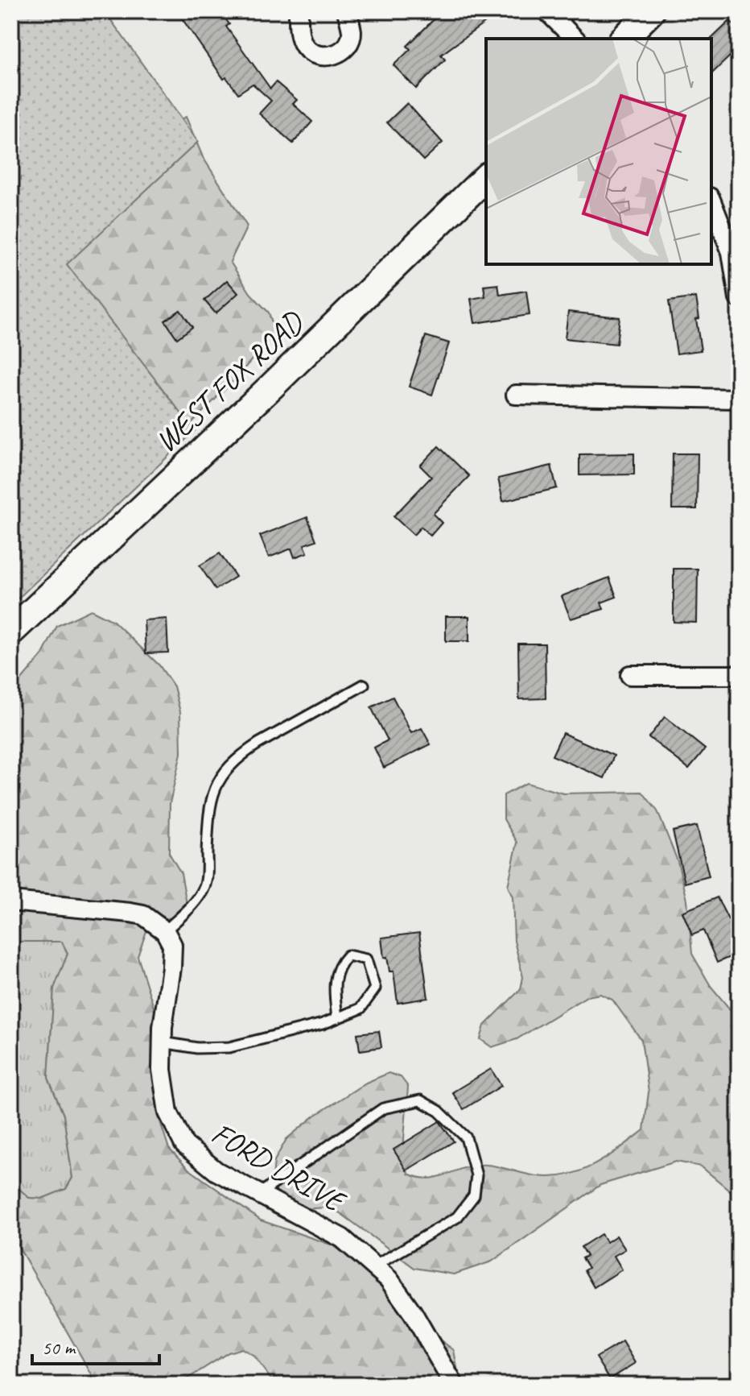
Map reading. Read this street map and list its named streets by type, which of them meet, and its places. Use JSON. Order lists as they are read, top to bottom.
{
  "streets": {
    "street": ["WEST FOX ROAD", "FORD DRIVE"]
  },
  "scale_bar": "50 m"
}
